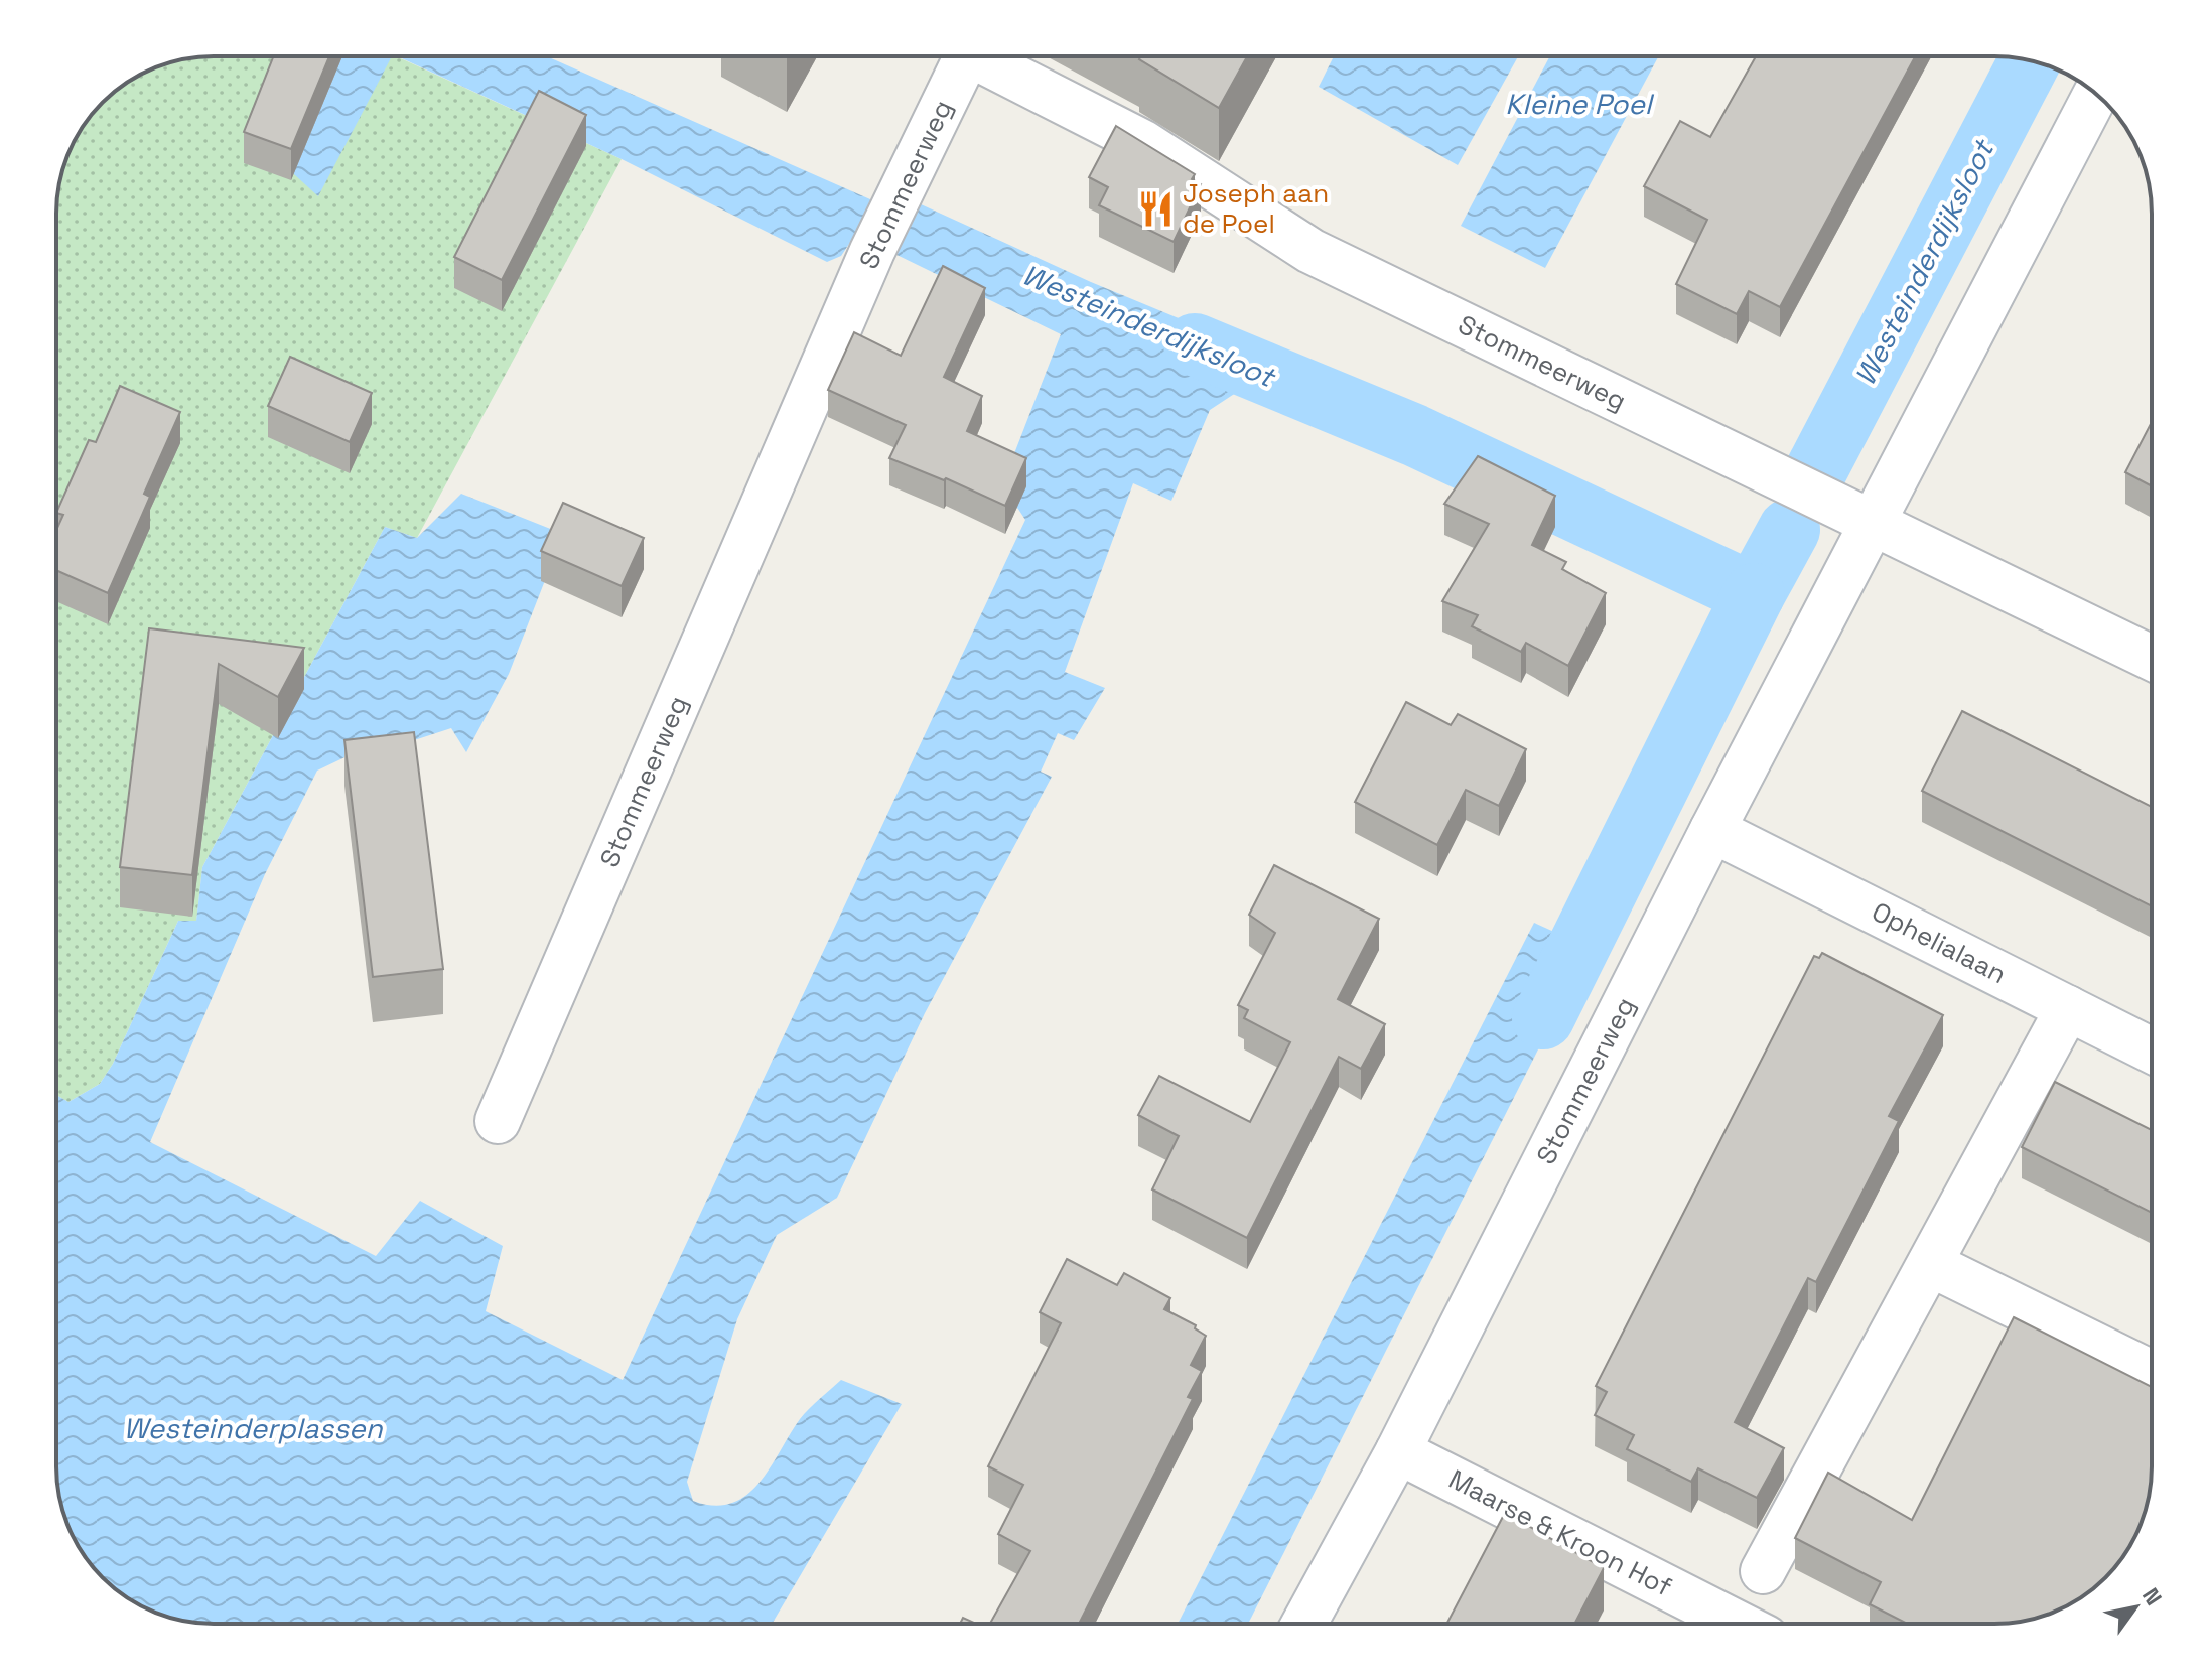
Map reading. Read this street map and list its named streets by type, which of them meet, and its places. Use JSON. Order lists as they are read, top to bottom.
{
  "streets": {
    "street": ["Stommeerweg", "Ophelialaan", "Maarse & Kroon Hof"]
  },
  "crossings": [
    ["Stommeerweg", "Ophelialaan"],
    ["Stommeerweg", "Maarse & Kroon Hof"]
  ],
  "water": ["Kleine Poel", "Westeinderdijksloot", "Westeinderplassen"],
  "places": {
    "restaurant": ["Joseph aan de Poel"]
  },
  "north": "top right"
}
